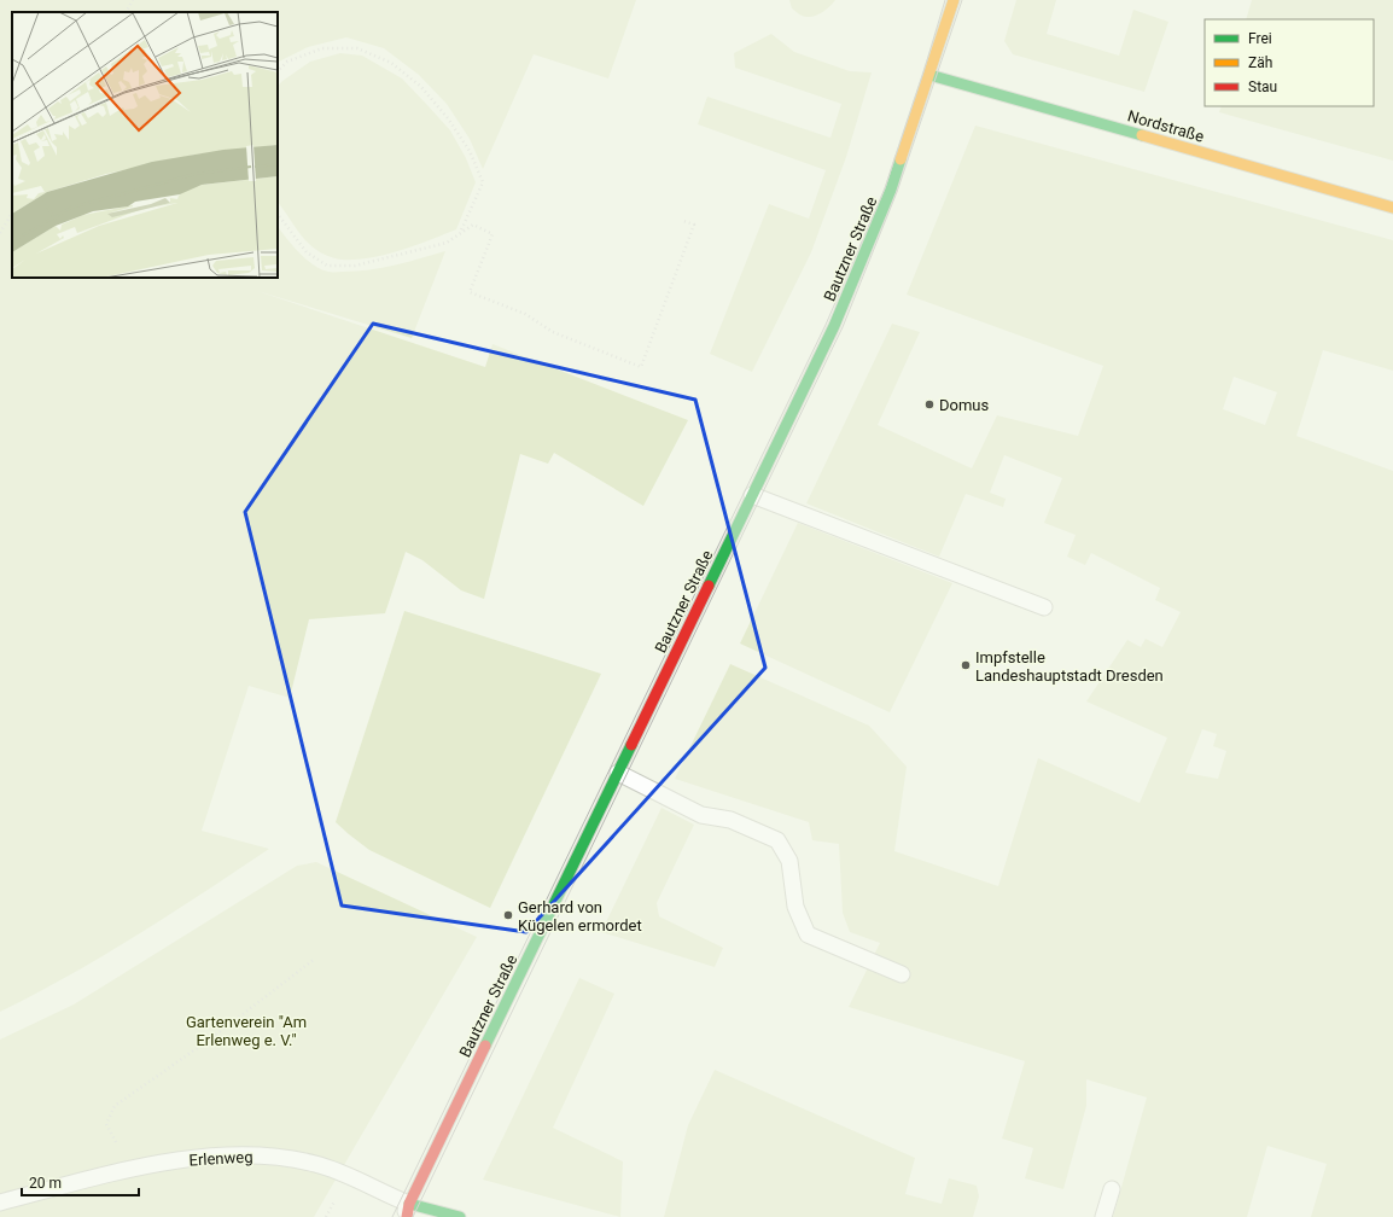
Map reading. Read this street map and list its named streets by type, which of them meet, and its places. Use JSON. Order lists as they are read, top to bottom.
{
  "streets": {
    "main road": ["Nordstraße", "Bautzner Straße"],
    "lane": ["Erlenweg"]
  },
  "crossings": [
    ["Nordstraße", "Bautzner Straße"],
    ["Bautzner Straße", "Erlenweg"]
  ],
  "parks": ["Gartenverein \"Am Erlenweg e. V.\""],
  "places": ["Domus", "Impfstelle Landeshauptstadt Dresden", "Gerhard von Kügelen ermordet"],
  "legend": ["Frei", "Zäh", "Stau"],
  "scale_bar": "20 m"
}
